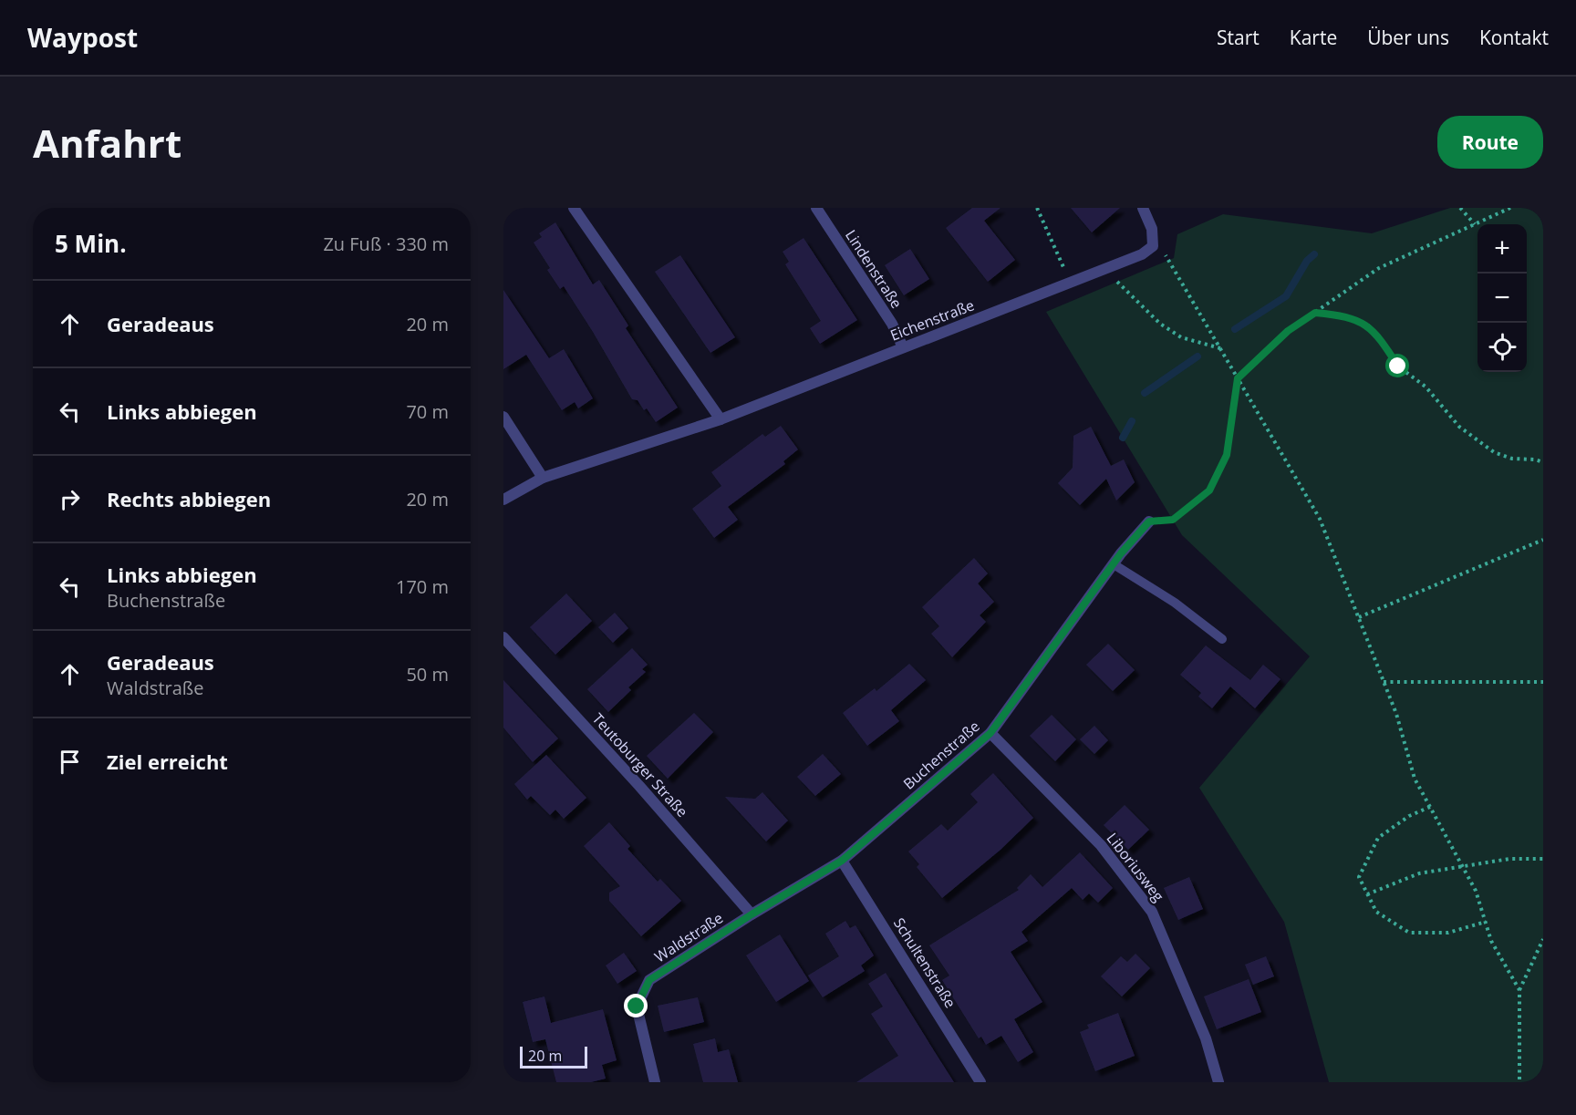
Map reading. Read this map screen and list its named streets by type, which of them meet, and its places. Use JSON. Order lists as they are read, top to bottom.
{
  "streets": {
    "street": [
      "Lindenstraße",
      "Eichenstraße",
      "Buchenstraße",
      "Teutoburger Straße",
      "Liboriusweg",
      "Waldstraße",
      "Schultenstraße"
    ]
  },
  "crossings": [
    ["Lindenstraße", "Eichenstraße"],
    ["Buchenstraße", "Teutoburger Straße"],
    ["Buchenstraße", "Liboriusweg"],
    ["Buchenstraße", "Waldstraße"],
    ["Buchenstraße", "Schultenstraße"],
    ["Teutoburger Straße", "Waldstraße"]
  ],
  "scale_bar": "20 m",
  "page": {
    "header": "Waypost",
    "nav": [
      "Start",
      "Karte",
      "Über uns",
      "Kontakt"
    ],
    "buttons": "Route",
    "title": "Anfahrt",
    "heading": ["5 Min.", "Zu Fuß · 330 m"],
    "map_buttons": ["+", "−"],
    "list": [
      ["Geradeaus", "20 m"],
      ["Links abbiegen", "70 m"],
      ["Rechts abbiegen", "20 m"],
      ["Links abbiegen", "Buchenstraße", "170 m"],
      ["Geradeaus", "Waldstraße", "50 m"],
      "Ziel erreicht"
    ],
    "scale": "20 m"
  }
}
